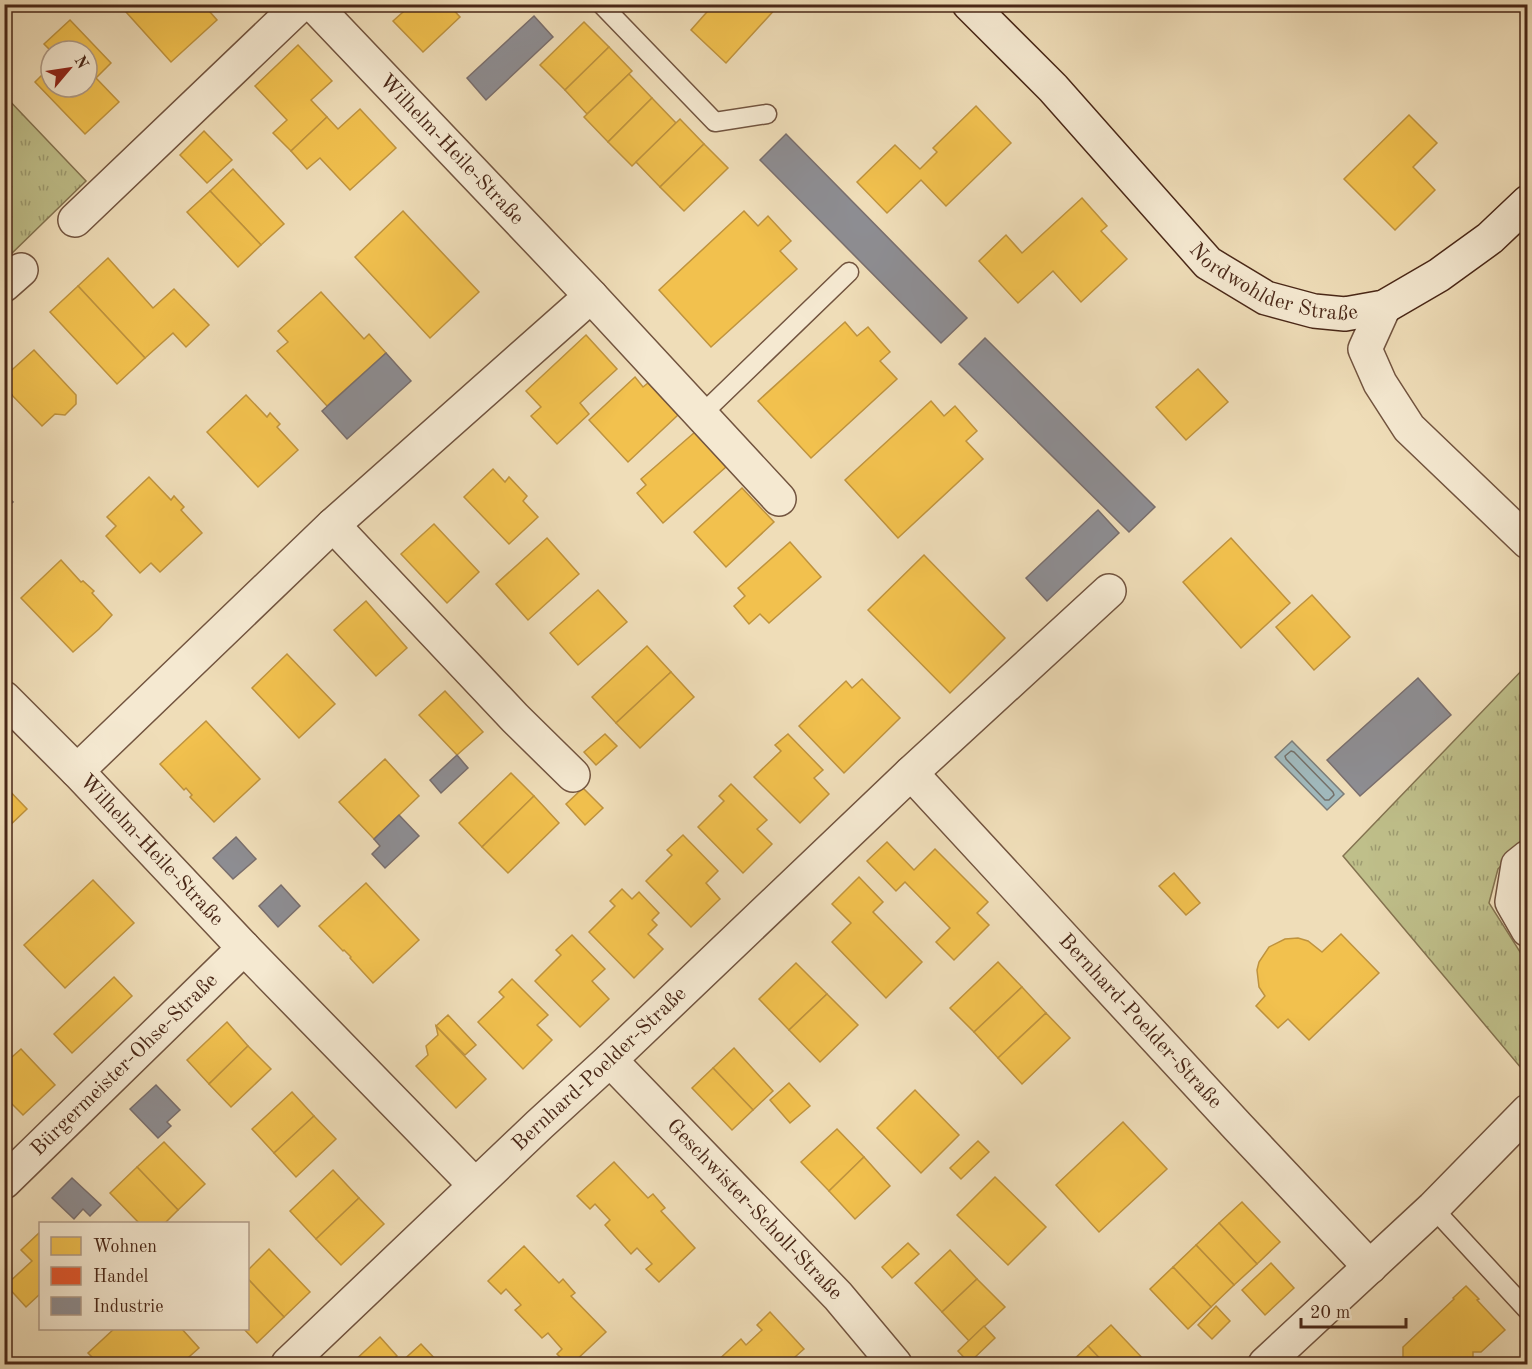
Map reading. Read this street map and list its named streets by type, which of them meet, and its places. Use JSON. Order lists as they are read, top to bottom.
{
  "streets": {
    "street": [
      "Wilhelm-Heile-Straße",
      "Nordwohlder Straße",
      "Bernhard-Poelder-Straße",
      "Bürgermeister-Ohse-Straße",
      "Geschwister-Scholl-Straße"
    ]
  },
  "crossings": [
    ["Wilhelm-Heile-Straße", "Bernhard-Poelder-Straße"],
    ["Wilhelm-Heile-Straße", "Bürgermeister-Ohse-Straße"],
    ["Bernhard-Poelder-Straße", "Geschwister-Scholl-Straße"]
  ],
  "legend": ["Wohnen", "Handel", "Industrie"],
  "scale_bar": "20 m",
  "north": "top right"
}
